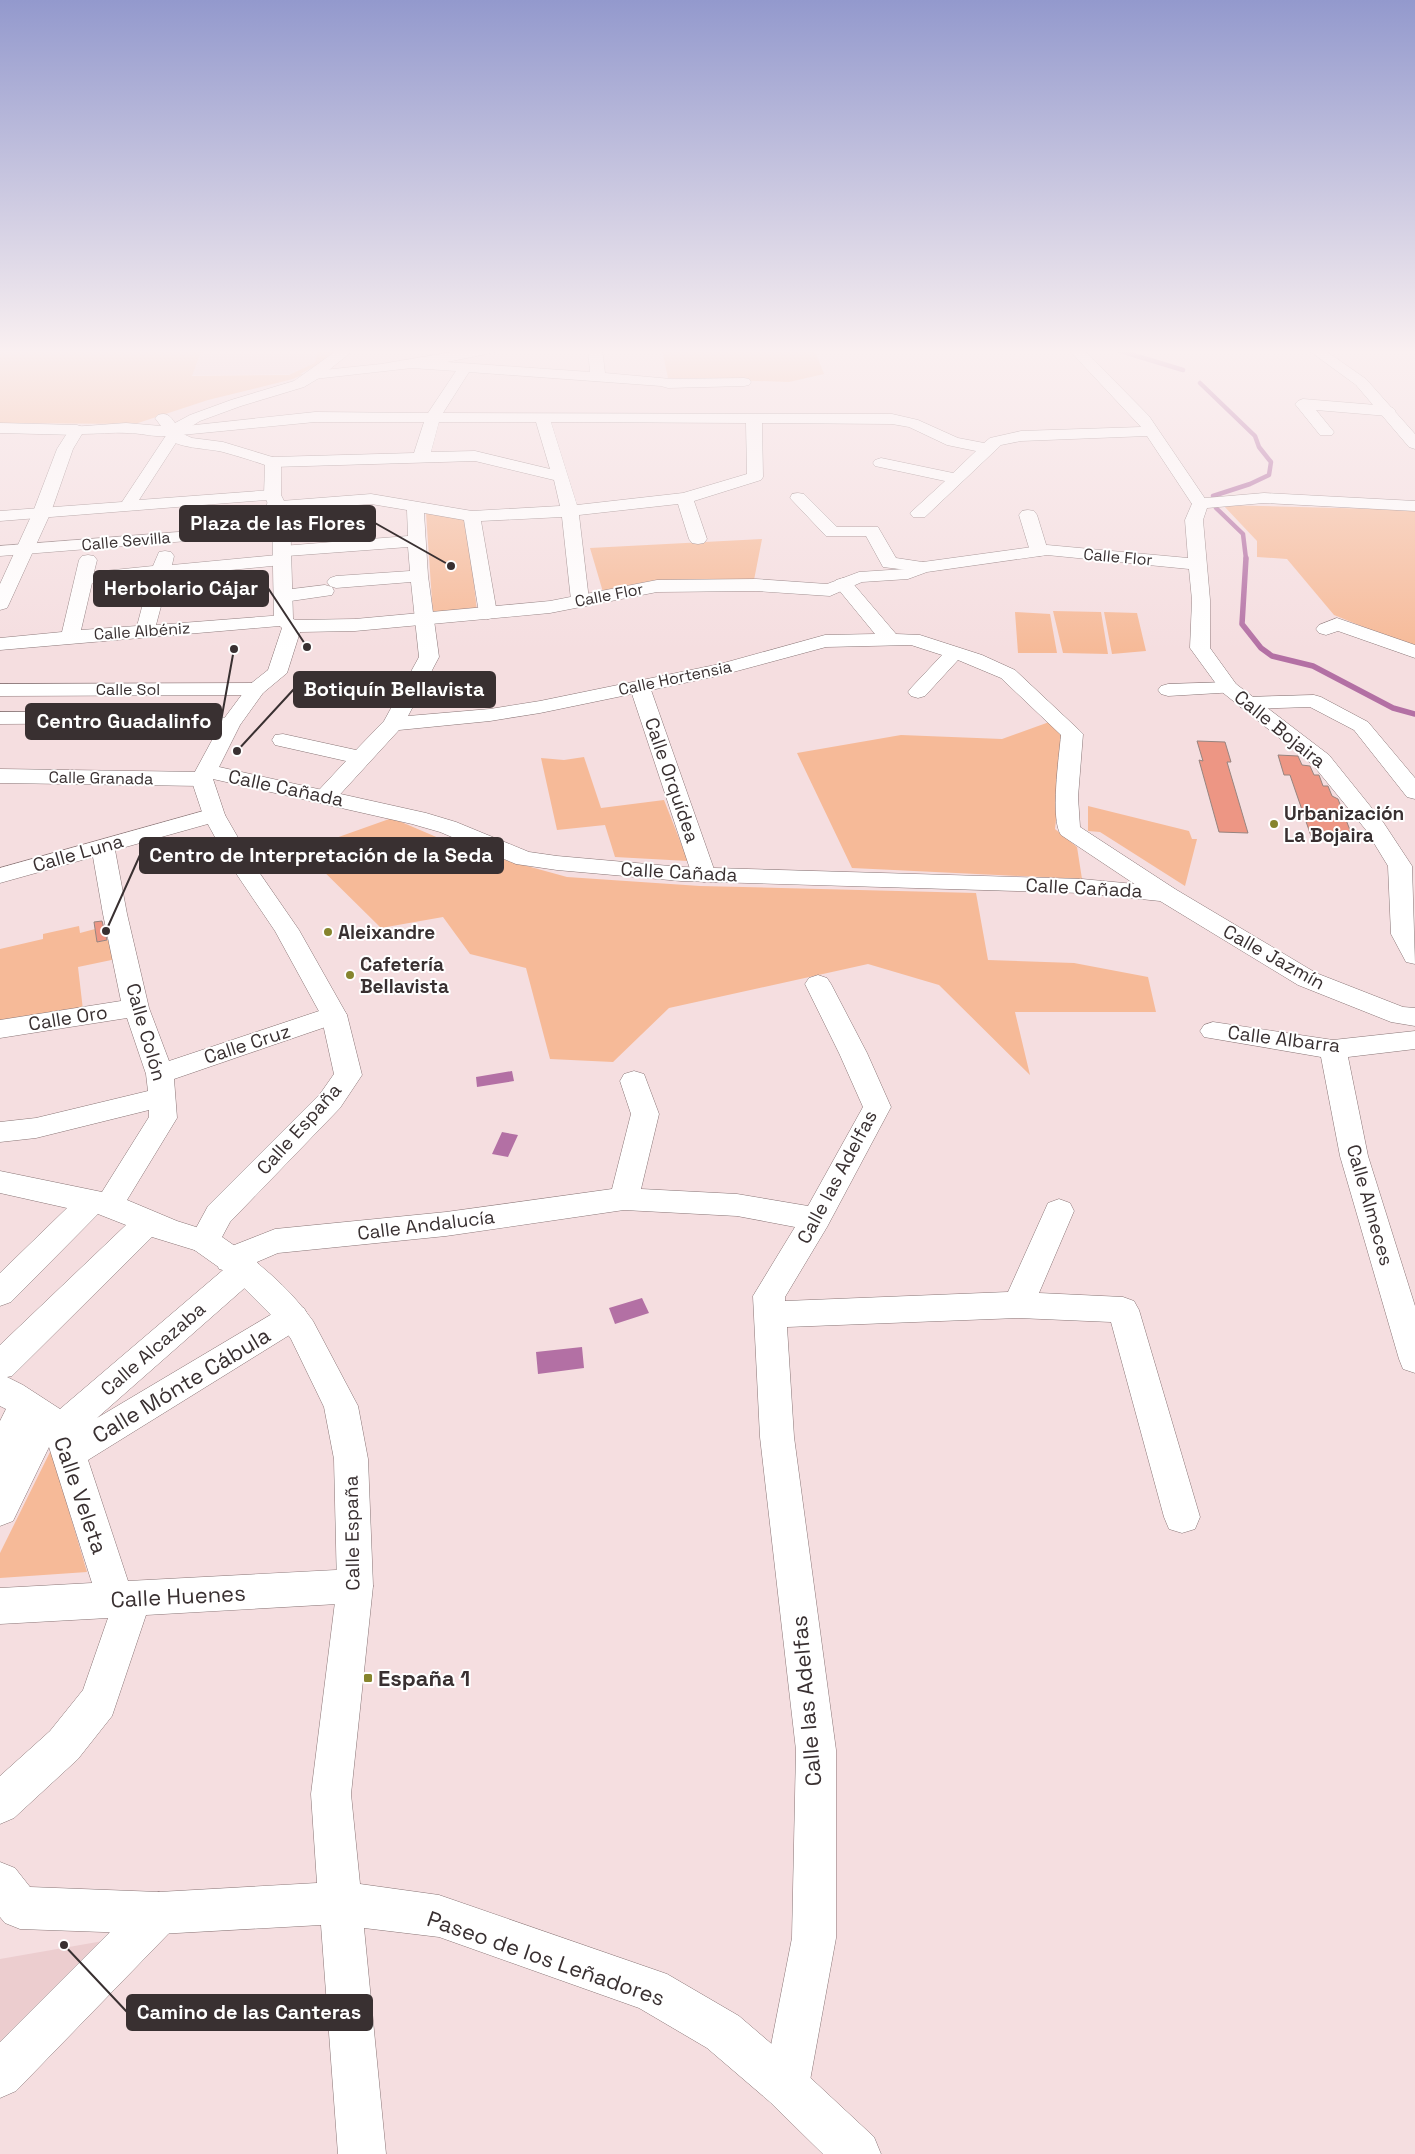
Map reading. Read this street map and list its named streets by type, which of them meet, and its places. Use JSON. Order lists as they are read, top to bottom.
{
  "streets": {
    "street": [
      "Calle Sevilla",
      "Calle Flor",
      "Calle Albéniz",
      "Calle Hortensia",
      "Calle Sol",
      "Calle Bojaira",
      "Calle Granada",
      "Calle Orquídea",
      "Calle Cañada",
      "Calle Luna",
      "Calle Jazmín",
      "Calle Oro",
      "Calle Colón",
      "Calle Albarra",
      "Calle Cruz",
      "Calle España",
      "Calle las Adelfas",
      "Calle Almeces",
      "Calle Andalucía",
      "Calle Alcazaba",
      "Calle Mónte Cábula",
      "Calle Veleta",
      "Calle Huenes",
      "Paseo de los Leñadores"
    ]
  },
  "crossings": [
    ["Calle Flor", "Calle Albéniz"],
    ["Calle Flor", "Calle Bojaira"],
    ["Calle Hortensia", "Calle Orquídea"],
    ["Calle Hortensia", "Calle Cañada"],
    ["Calle Hortensia", "Calle Jazmín"],
    ["Calle Granada", "Calle Cañada"],
    ["Calle Granada", "Calle España"],
    ["Calle Orquídea", "Calle Cañada"],
    ["Calle Cañada", "Calle Jazmín"],
    ["Calle Cañada", "Calle España"],
    ["Calle Luna", "Calle Colón"],
    ["Calle Luna", "Calle España"],
    ["Calle Oro", "Calle Colón"],
    ["Calle Colón", "Calle Cruz"],
    ["Calle Albarra", "Calle Almeces"],
    ["Calle Cruz", "Calle España"],
    ["Calle España", "Calle Andalucía"],
    ["Calle España", "Calle Alcazaba"],
    ["Calle España", "Calle Mónte Cábula"],
    ["Calle España", "Calle Huenes"],
    ["Calle España", "Paseo de los Leñadores"],
    ["Calle las Adelfas", "Calle Andalucía"],
    ["Calle las Adelfas", "Paseo de los Leñadores"],
    ["Calle Andalucía", "Calle Alcazaba"],
    ["Calle Alcazaba", "Calle Mónte Cábula"],
    ["Calle Alcazaba", "Calle Veleta"],
    ["Calle Mónte Cábula", "Calle Veleta"],
    ["Calle Veleta", "Calle Huenes"]
  ],
  "places": {
    "other": [
      "Plaza de las Flores",
      "Herbolario Cájar",
      "Centro Guadalinfo",
      "Botiquín Bellavista",
      "Urbanización La Bojaira",
      "Centro de Interpretación de la Seda",
      "Aleixandre",
      "Cafetería Bellavista",
      "Camino de las Canteras"
    ],
    "transit": ["España 1"]
  }
}
